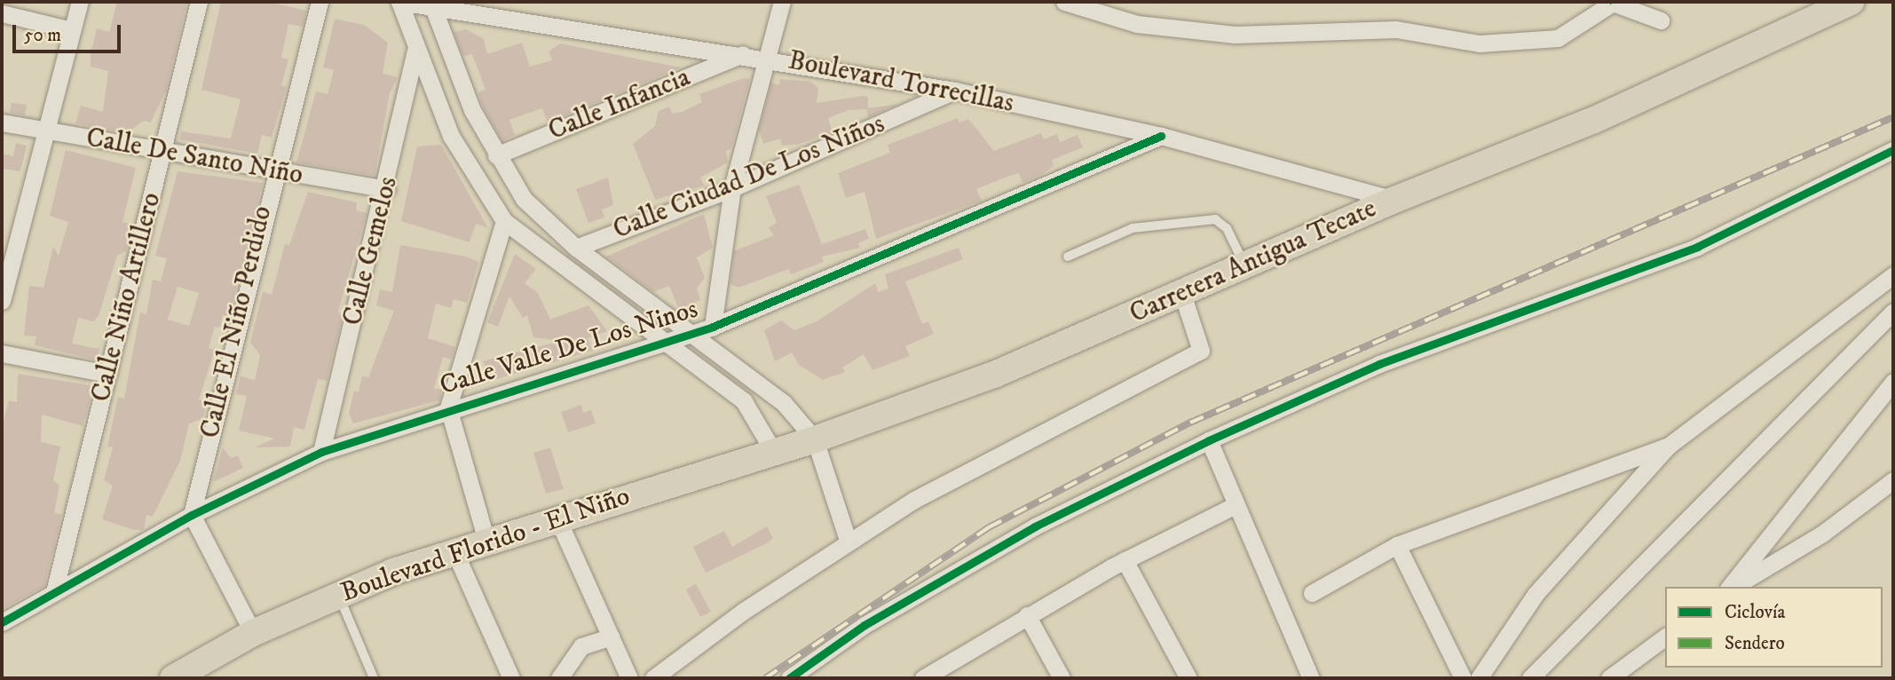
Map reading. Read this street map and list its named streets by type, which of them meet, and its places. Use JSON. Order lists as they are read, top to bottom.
{
  "streets": {
    "main road": ["Carretera Antigua Tecate", "Boulevard Florido - El Niño"],
    "street": [
      "Boulevard Torrecillas",
      "Calle Infancia",
      "Calle De Santo Niño",
      "Calle Ciudad De Los Niños",
      "Calle Gemelos",
      "Calle Niño Artillero",
      "Calle El Niño Perdido",
      "Calle Valle De Los Ninos"
    ]
  },
  "crossings": [
    ["Boulevard Torrecillas", "Calle Infancia"],
    ["Boulevard Torrecillas", "Calle Ciudad De Los Niños"],
    ["Boulevard Torrecillas", "Carretera Antigua Tecate"],
    ["Boulevard Torrecillas", "Calle Valle De Los Ninos"],
    ["Calle De Santo Niño", "Calle Gemelos"],
    ["Calle De Santo Niño", "Calle Niño Artillero"],
    ["Calle De Santo Niño", "Calle El Niño Perdido"],
    ["Calle Gemelos", "Calle Valle De Los Ninos"],
    ["Carretera Antigua Tecate", "Boulevard Florido - El Niño"],
    ["Calle Niño Artillero", "Calle Valle De Los Ninos"],
    ["Calle El Niño Perdido", "Calle Valle De Los Ninos"]
  ],
  "legend": ["Ciclovía", "Sendero"],
  "scale_bar": "50 m"
}
